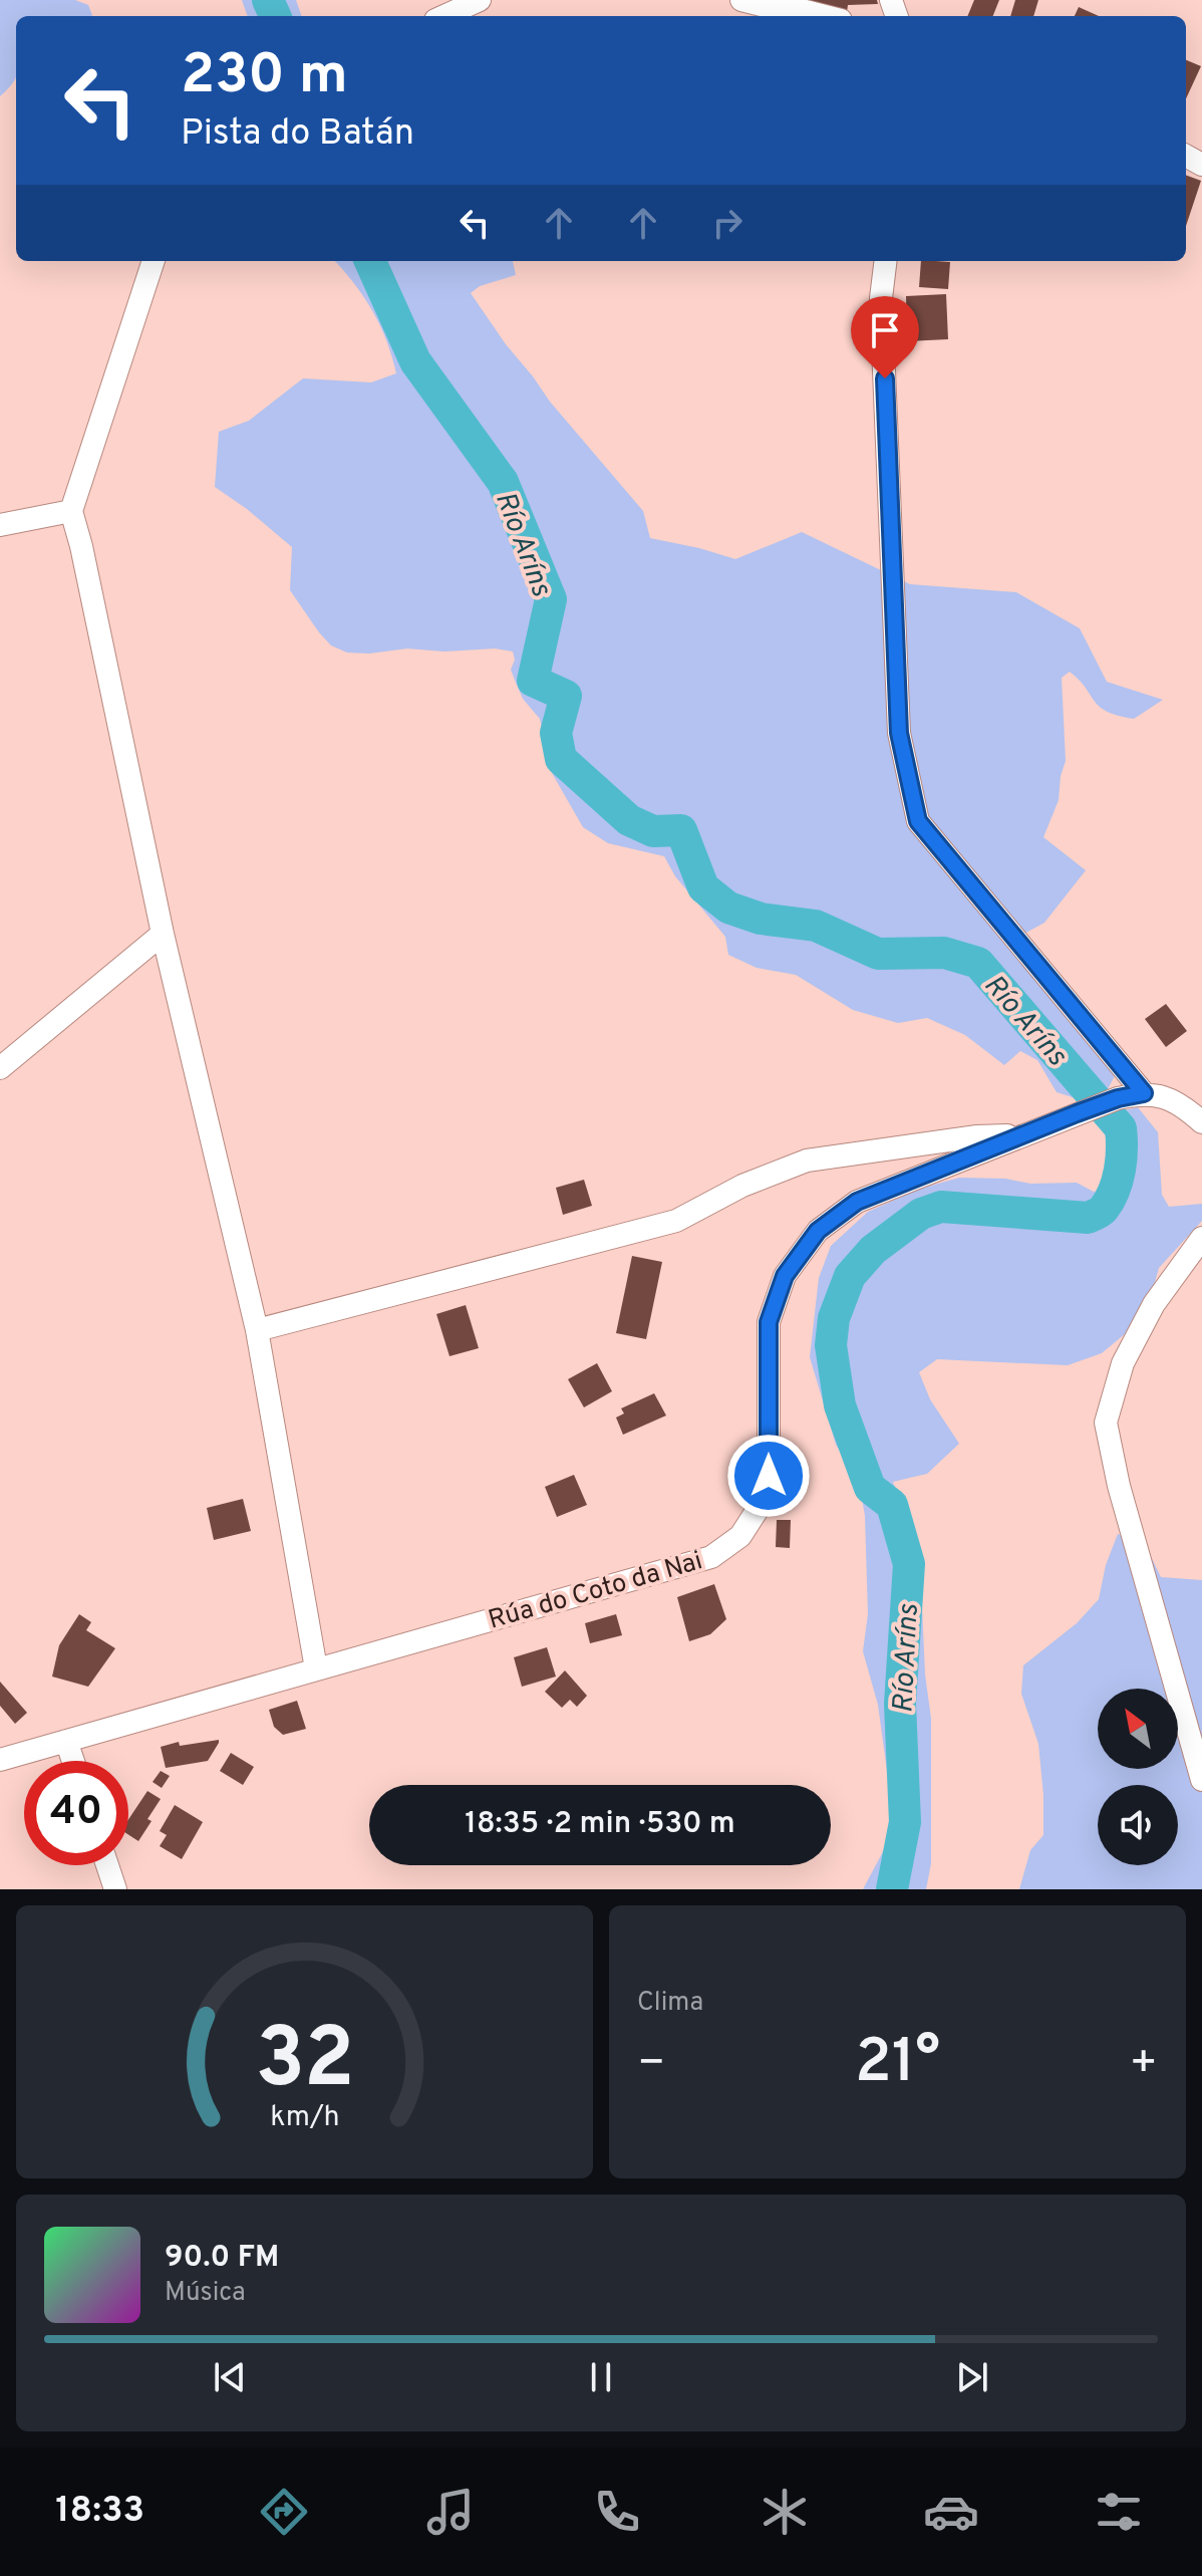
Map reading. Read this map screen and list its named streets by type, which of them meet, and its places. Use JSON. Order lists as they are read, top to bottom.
{
  "streets": {
    "street": ["Rúa do Coto da Nai"]
  },
  "water": ["Río Aríns"],
  "north": "top left",
  "page": {
    "turn": ["230 m", "Pista do Batán"],
    "limit": "40",
    "trip": "18:35 · 2 min · 530 m",
    "tile": "Clima",
    "heat": ["−", "21°", "+"],
    "song": ["90.0 FM", "Música"],
    "tabs": "18:33",
    "gauge": ["32", "km/h"]
  }
}
